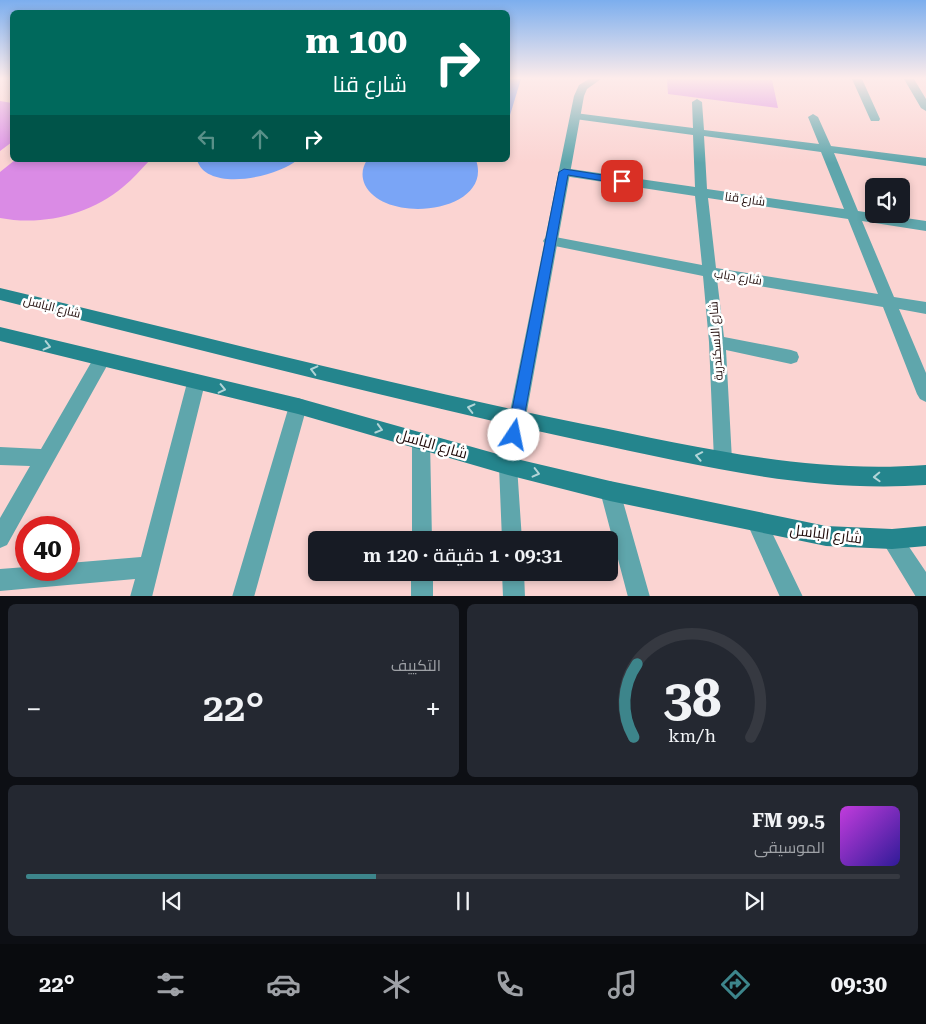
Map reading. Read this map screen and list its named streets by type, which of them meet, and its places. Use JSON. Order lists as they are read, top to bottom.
{
  "streets": {
    "main road": ["شارع الباسل"],
    "street": ["شارع قنا", "شارع دياب", "شارع الاسكندرية"]
  },
  "crossings": [
    ["شارع قنا", "شارع الاسكندرية"],
    ["شارع دياب", "شارع الاسكندرية"],
    ["شارع الباسل", "شارع الاسكندرية"]
  ],
  "page": {
    "turn": ["100 m", "شارع قنا"],
    "limit": "40",
    "trip": "09:31 · 1 دقيقة · 120 m",
    "tile": "التكييف",
    "heat": ["−", "22°", "+"],
    "song": ["99.5 FM", "الموسيقى"],
    "tabs": ["09:30", "22°"],
    "gauge": ["38", "km/h"]
  }
}
